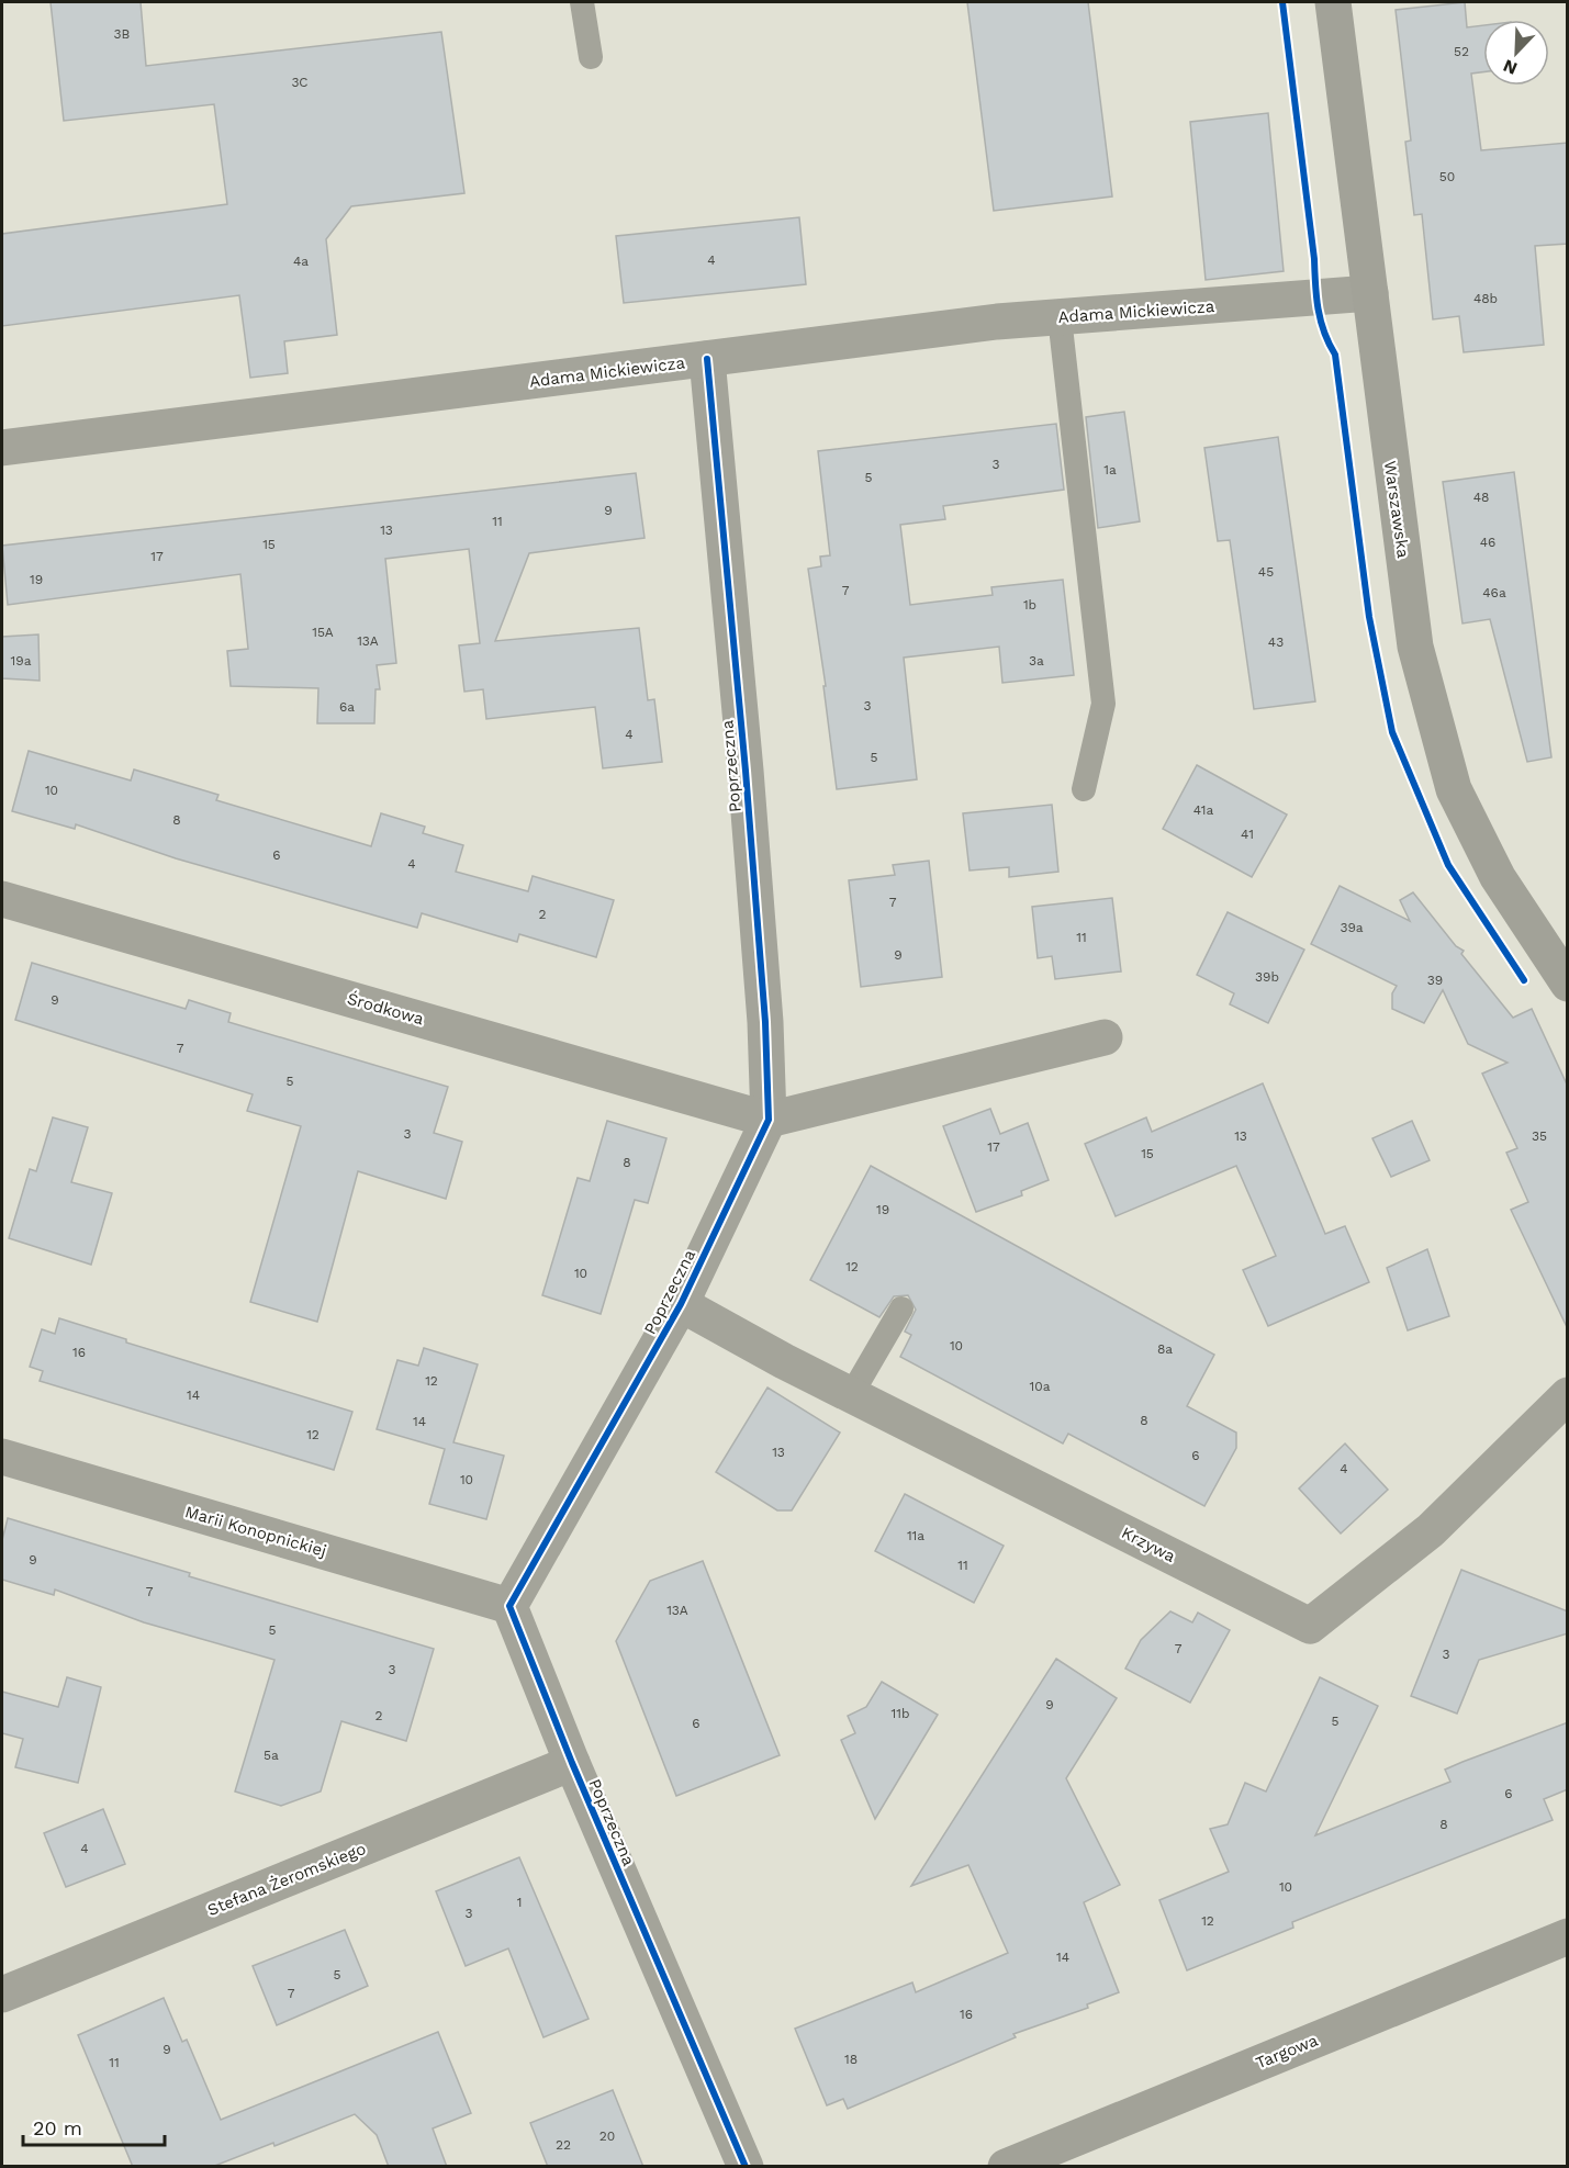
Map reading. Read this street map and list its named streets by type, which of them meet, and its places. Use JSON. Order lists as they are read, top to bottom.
{
  "streets": {
    "street": [
      "Adama Mickiewicza",
      "Warszawska",
      "Poprzeczna",
      "Środkowa",
      "Marii Konopnickiej",
      "Krzywa",
      "Stefana Żeromskiego",
      "Targowa"
    ]
  },
  "crossings": [
    ["Adama Mickiewicza", "Warszawska"],
    ["Adama Mickiewicza", "Poprzeczna"],
    ["Poprzeczna", "Środkowa"],
    ["Poprzeczna", "Marii Konopnickiej"],
    ["Poprzeczna", "Krzywa"],
    ["Poprzeczna", "Stefana Żeromskiego"]
  ],
  "house_numbers": [
    "3B",
    "52",
    "3C",
    "50",
    "4",
    "4a",
    "48b",
    "3",
    "1a",
    "5",
    "48",
    "9",
    "11",
    "13",
    "46",
    "15",
    "17",
    "45",
    "19",
    "7",
    "46a",
    "1b",
    "15A",
    "13A",
    "43",
    "19a",
    "3a",
    "3",
    "6a",
    "4",
    "5",
    "10",
    "41a",
    "8",
    "41",
    "6",
    "4",
    "7",
    "2",
    "39a",
    "11",
    "9",
    "39b",
    "39",
    "9",
    "7",
    "5",
    "3",
    "13",
    "35",
    "17",
    "15",
    "8",
    "19",
    "12",
    "10",
    "10",
    "8a",
    "16",
    "12",
    "10a",
    "14",
    "8",
    "14",
    "12",
    "13",
    "6",
    "4",
    "10",
    "11a",
    "9",
    "11",
    "7",
    "13A",
    "5",
    "7",
    "3",
    "3",
    "9",
    "11b",
    "2",
    "5",
    "6",
    "5a",
    "6",
    "8",
    "4",
    "10",
    "1",
    "3",
    "12",
    "14",
    "5",
    "7",
    "16",
    "9",
    "18",
    "11",
    "20",
    "22"
  ],
  "scale_bar": "20 m",
  "north": "bottom left"
}
